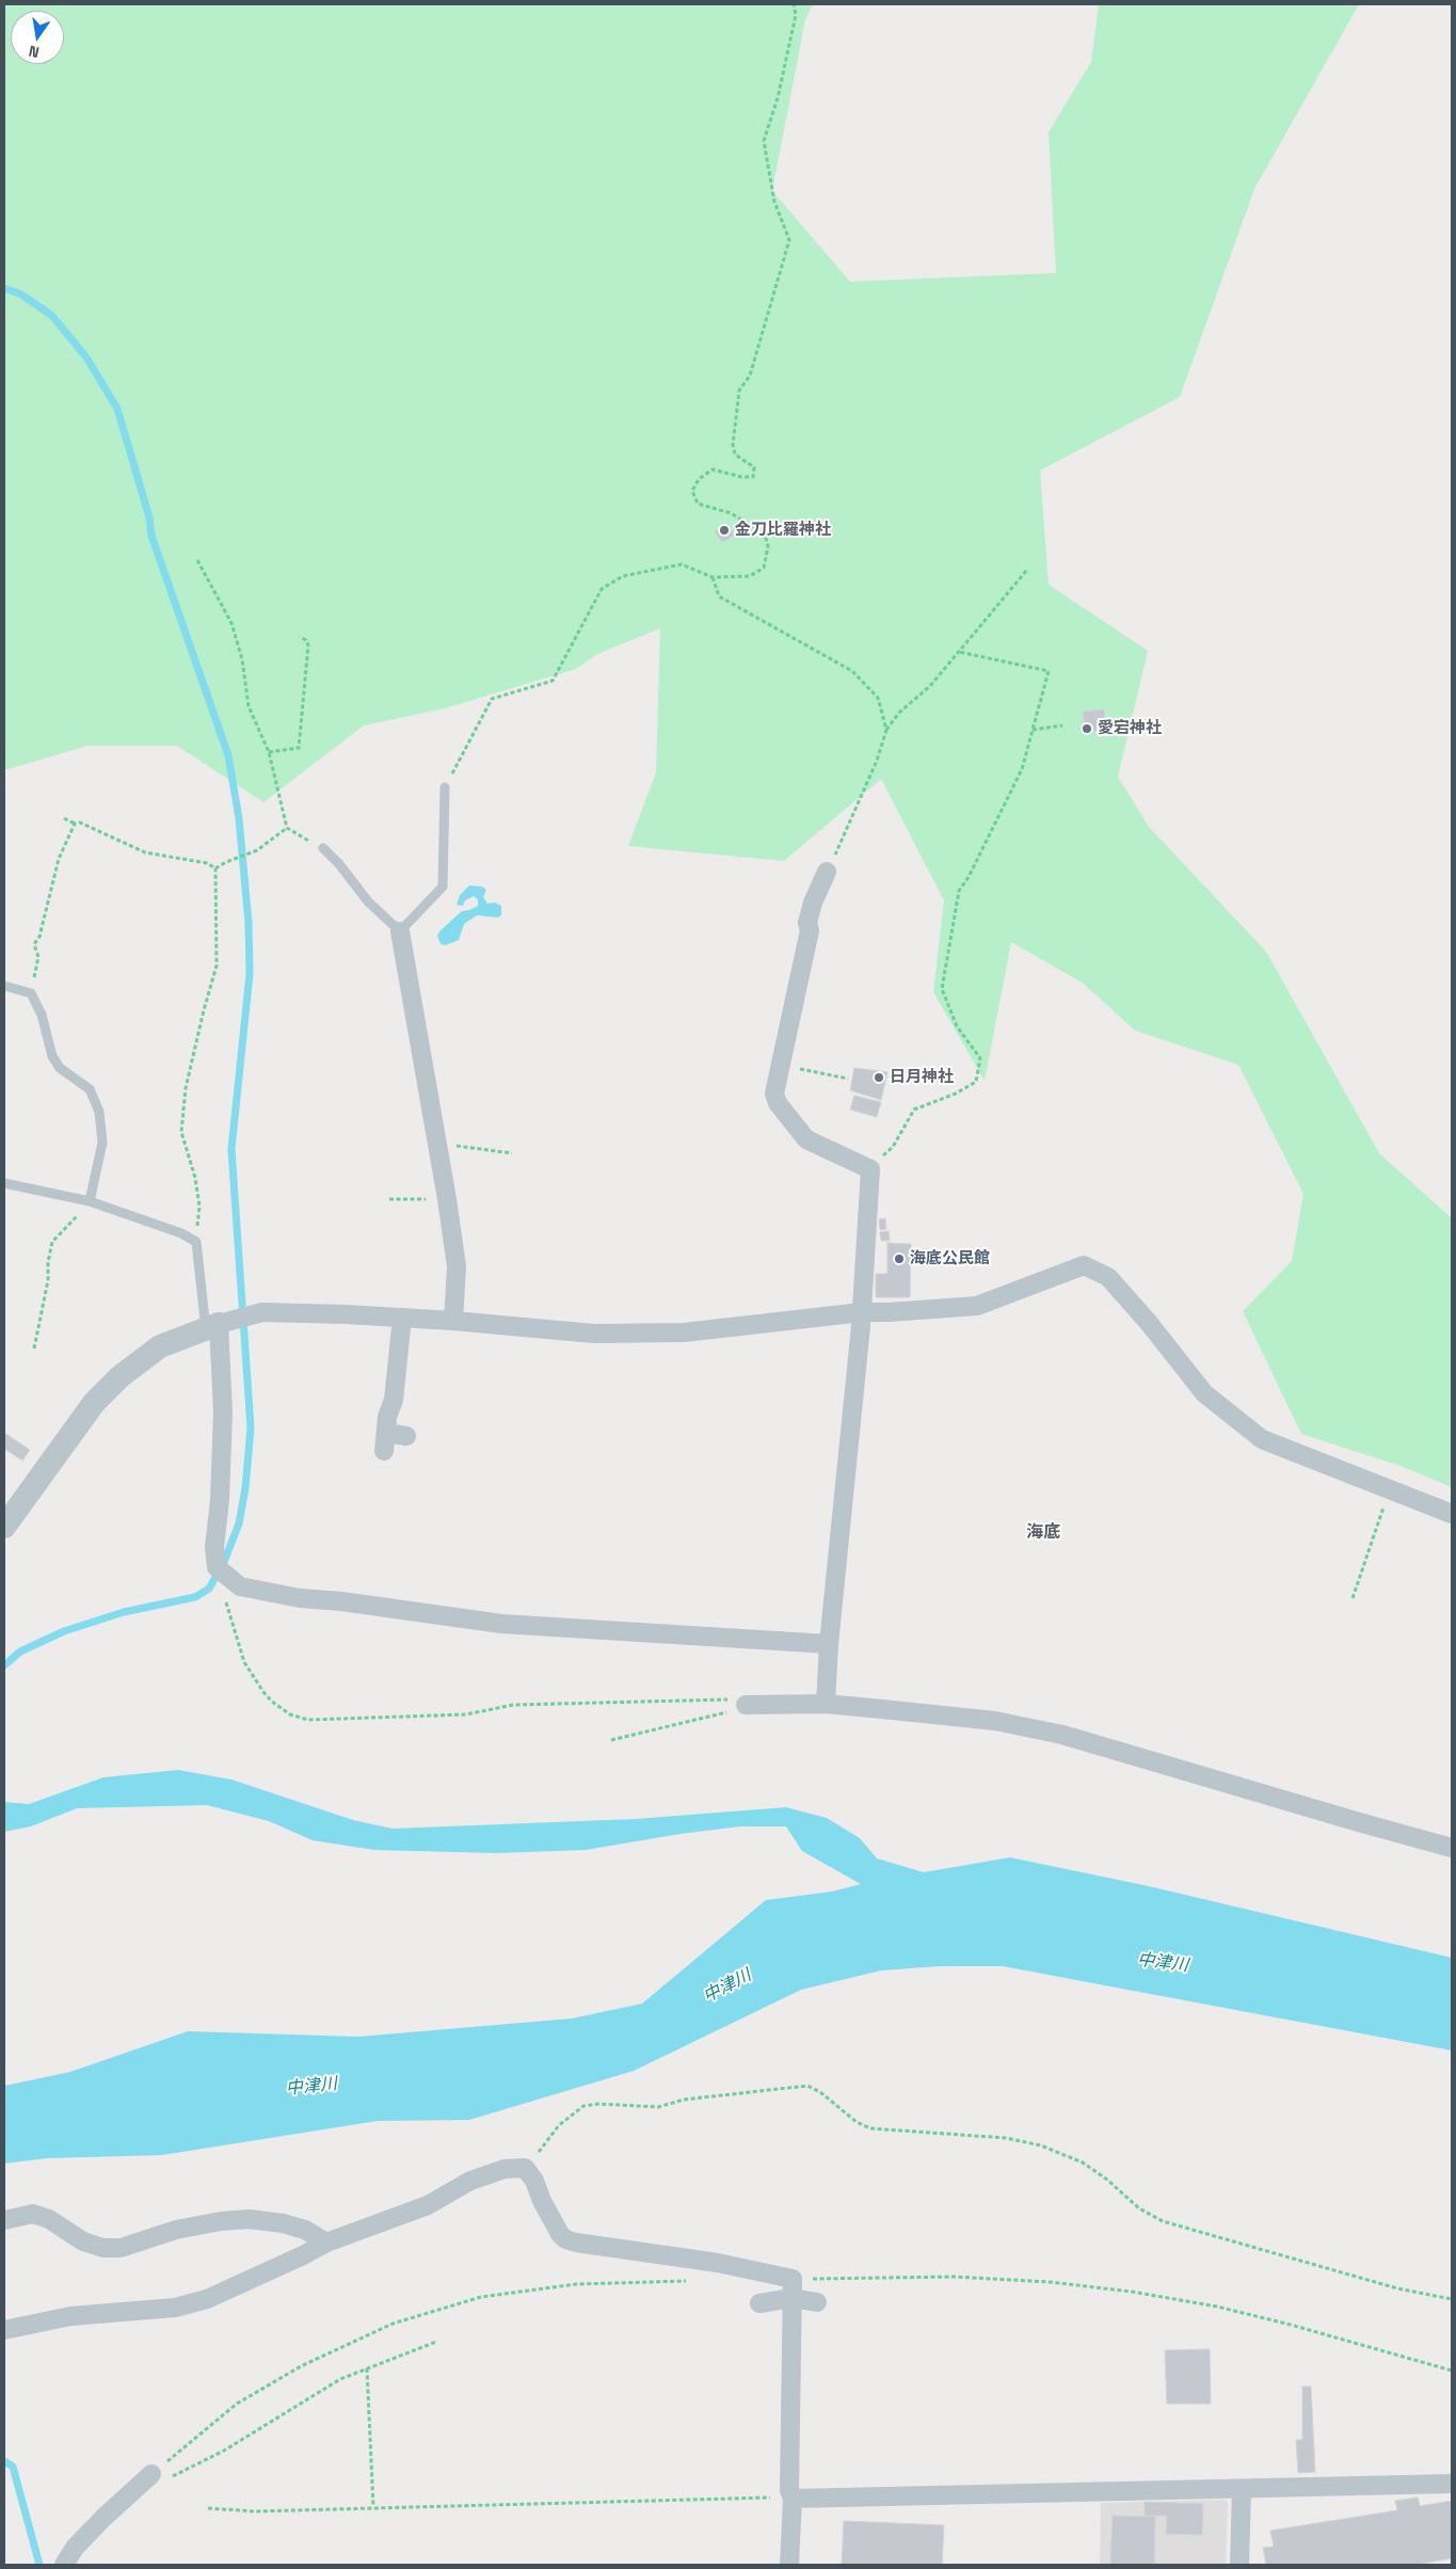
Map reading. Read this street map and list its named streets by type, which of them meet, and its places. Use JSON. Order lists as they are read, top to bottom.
{
  "districts": ["海底"],
  "water": ["中津川"],
  "places": [
    "金刀比羅神社",
    "愛宕神社",
    "日月神社",
    "海底公民館"
  ],
  "north": "bottom"
}
